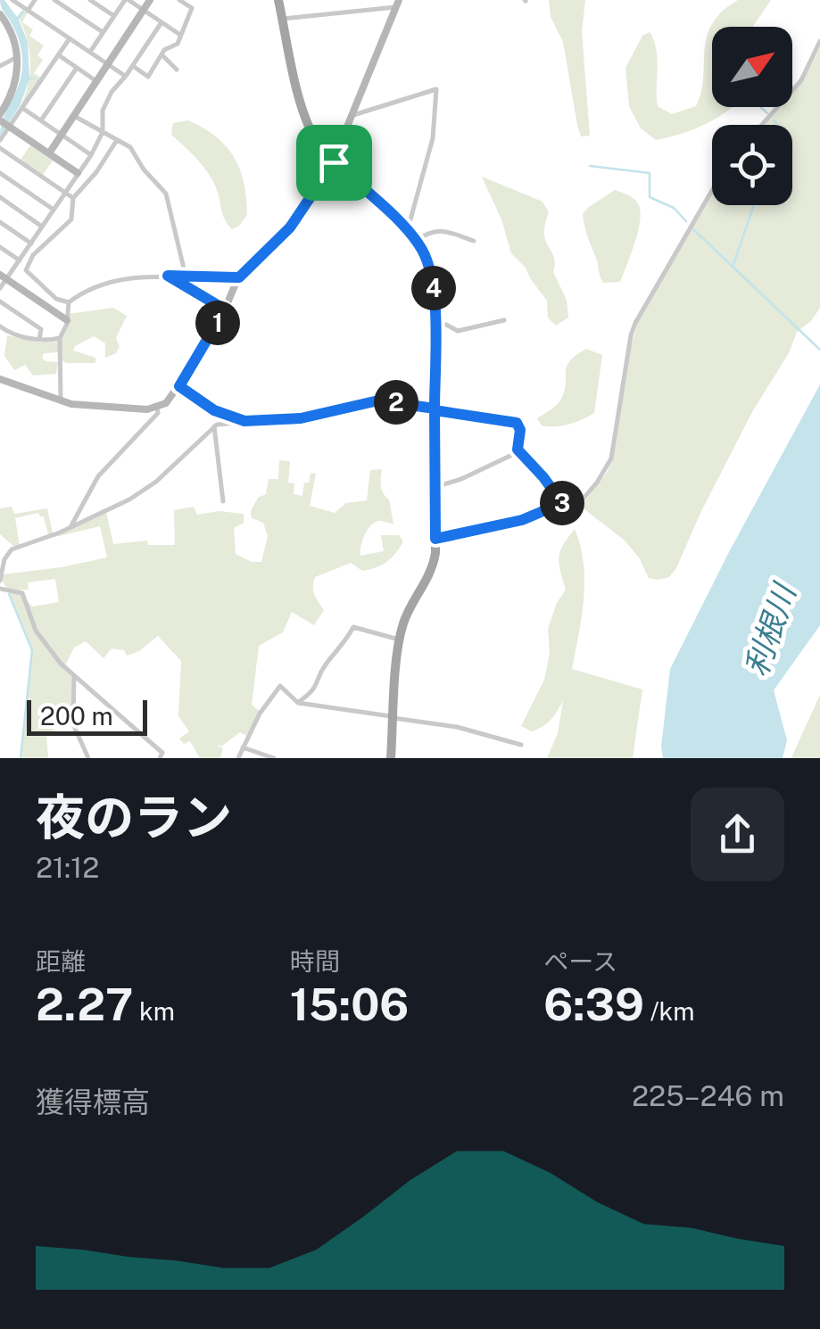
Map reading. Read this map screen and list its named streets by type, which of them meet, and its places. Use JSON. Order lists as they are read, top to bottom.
{
  "water": ["利根川"],
  "scale_bar": "200 m",
  "north": "top right",
  "page": {
    "pins": [
      "4",
      "1",
      "2",
      "3"
    ],
    "scale": "200 m",
    "heading": ["夜のラン", "21:12"],
    "stats": [
      ["距離", "2.27 km"],
      ["時間", "15:06"],
      ["ペース", "6:39 /km"]
    ],
    "chart": ["獲得標高", "225–246 m"]
  }
}
